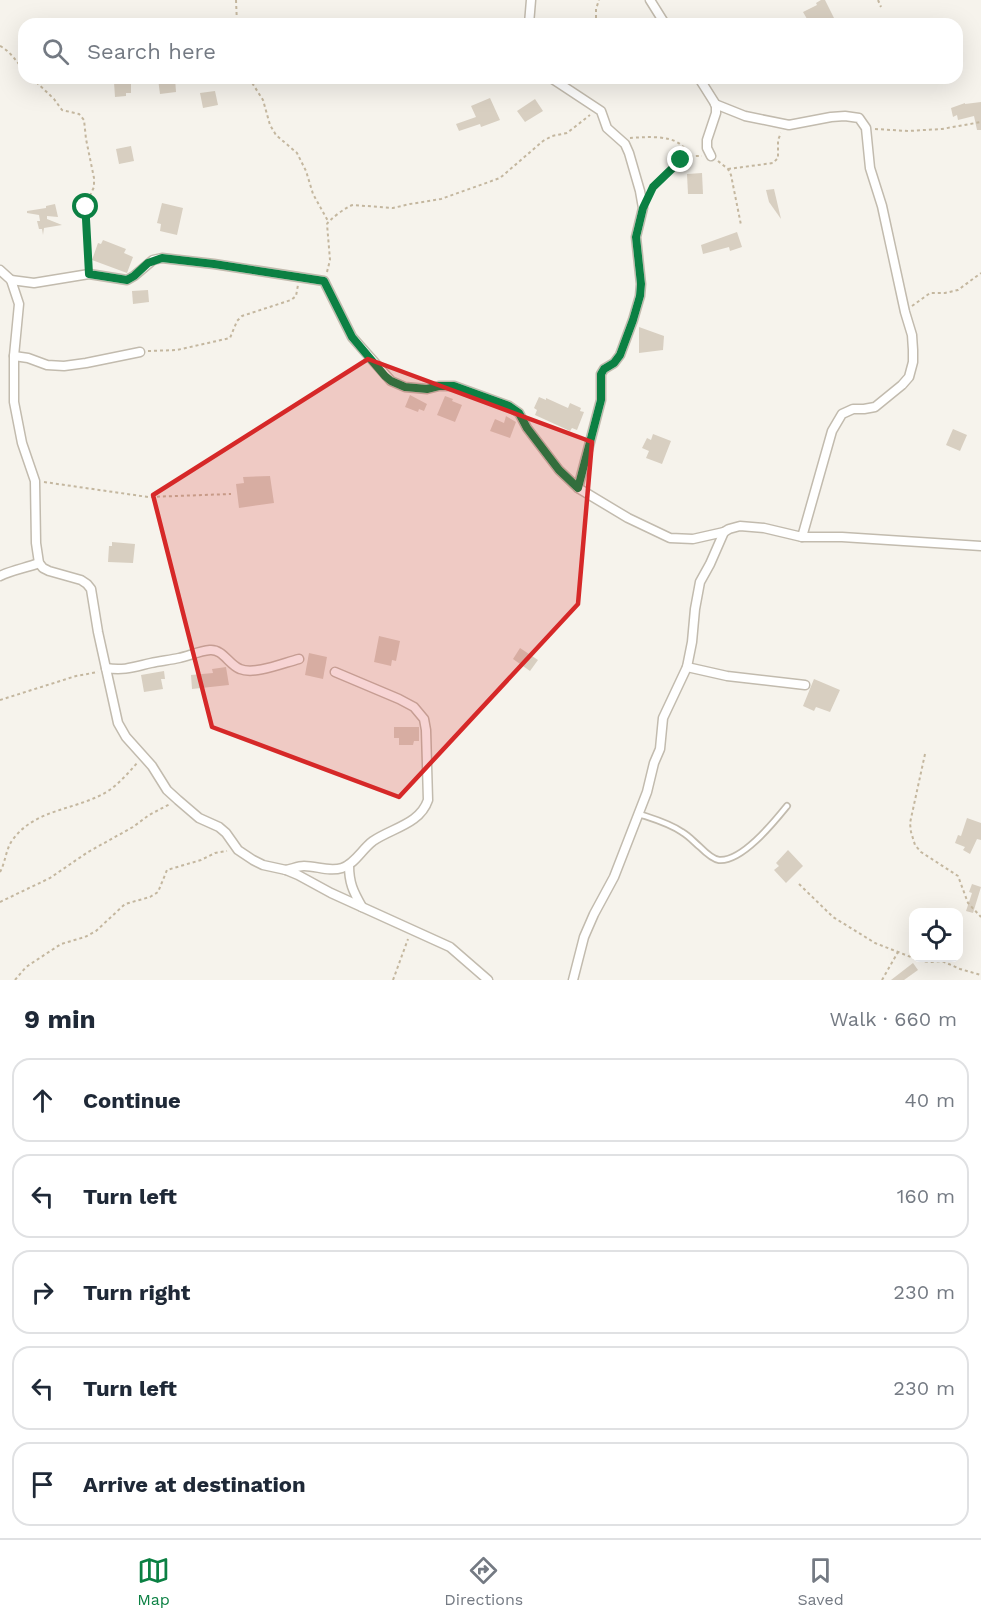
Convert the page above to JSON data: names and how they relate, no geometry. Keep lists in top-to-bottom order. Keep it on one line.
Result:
{"page":{"search":"Search here","heading":["9 min","Walk · 660 m"],"list":[["Continue","40 m"],["Turn left","160 m"],["Turn right","230 m"],["Turn left","230 m"],"Arrive at destination"],"nav":["Map","Directions","Saved"]}}
